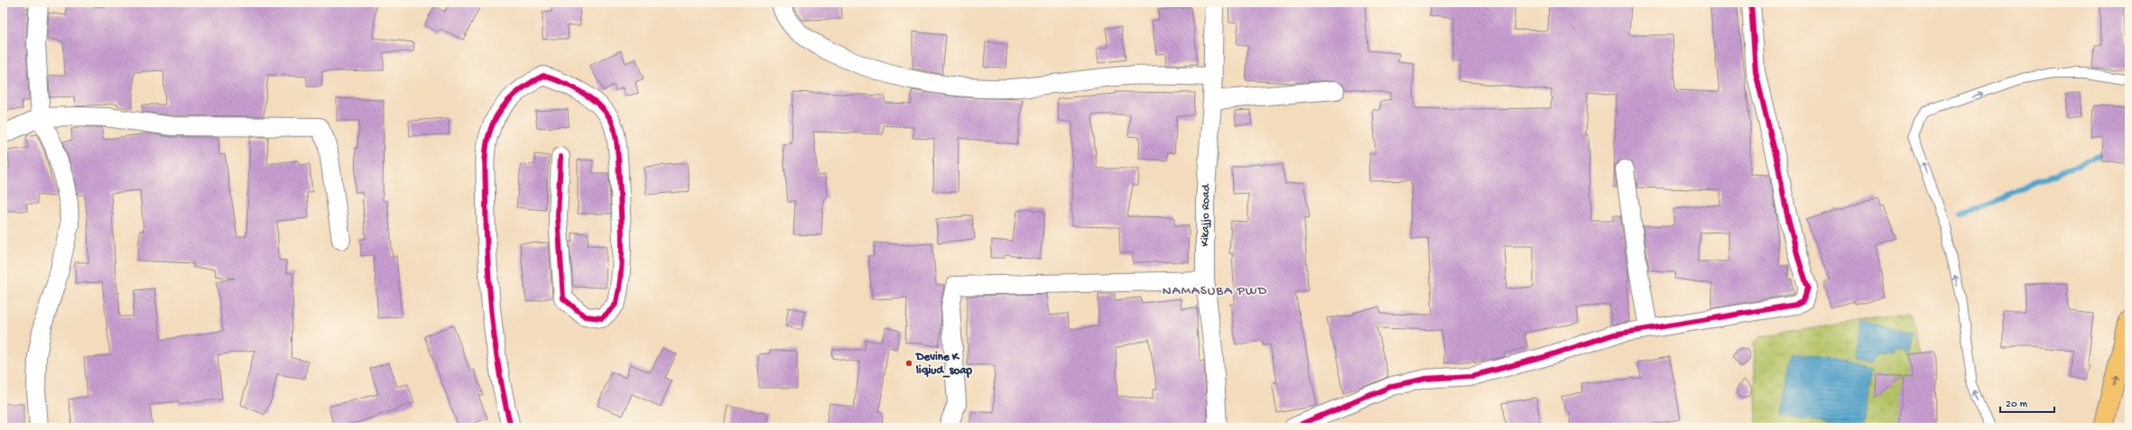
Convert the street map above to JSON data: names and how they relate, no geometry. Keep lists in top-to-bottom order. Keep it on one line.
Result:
{"streets":{"street":["Kikajjo Road"]},"districts":["NAMASUBA PWD"],"places":["Devine K liqiud_soap"],"scale_bar":"20 m"}
